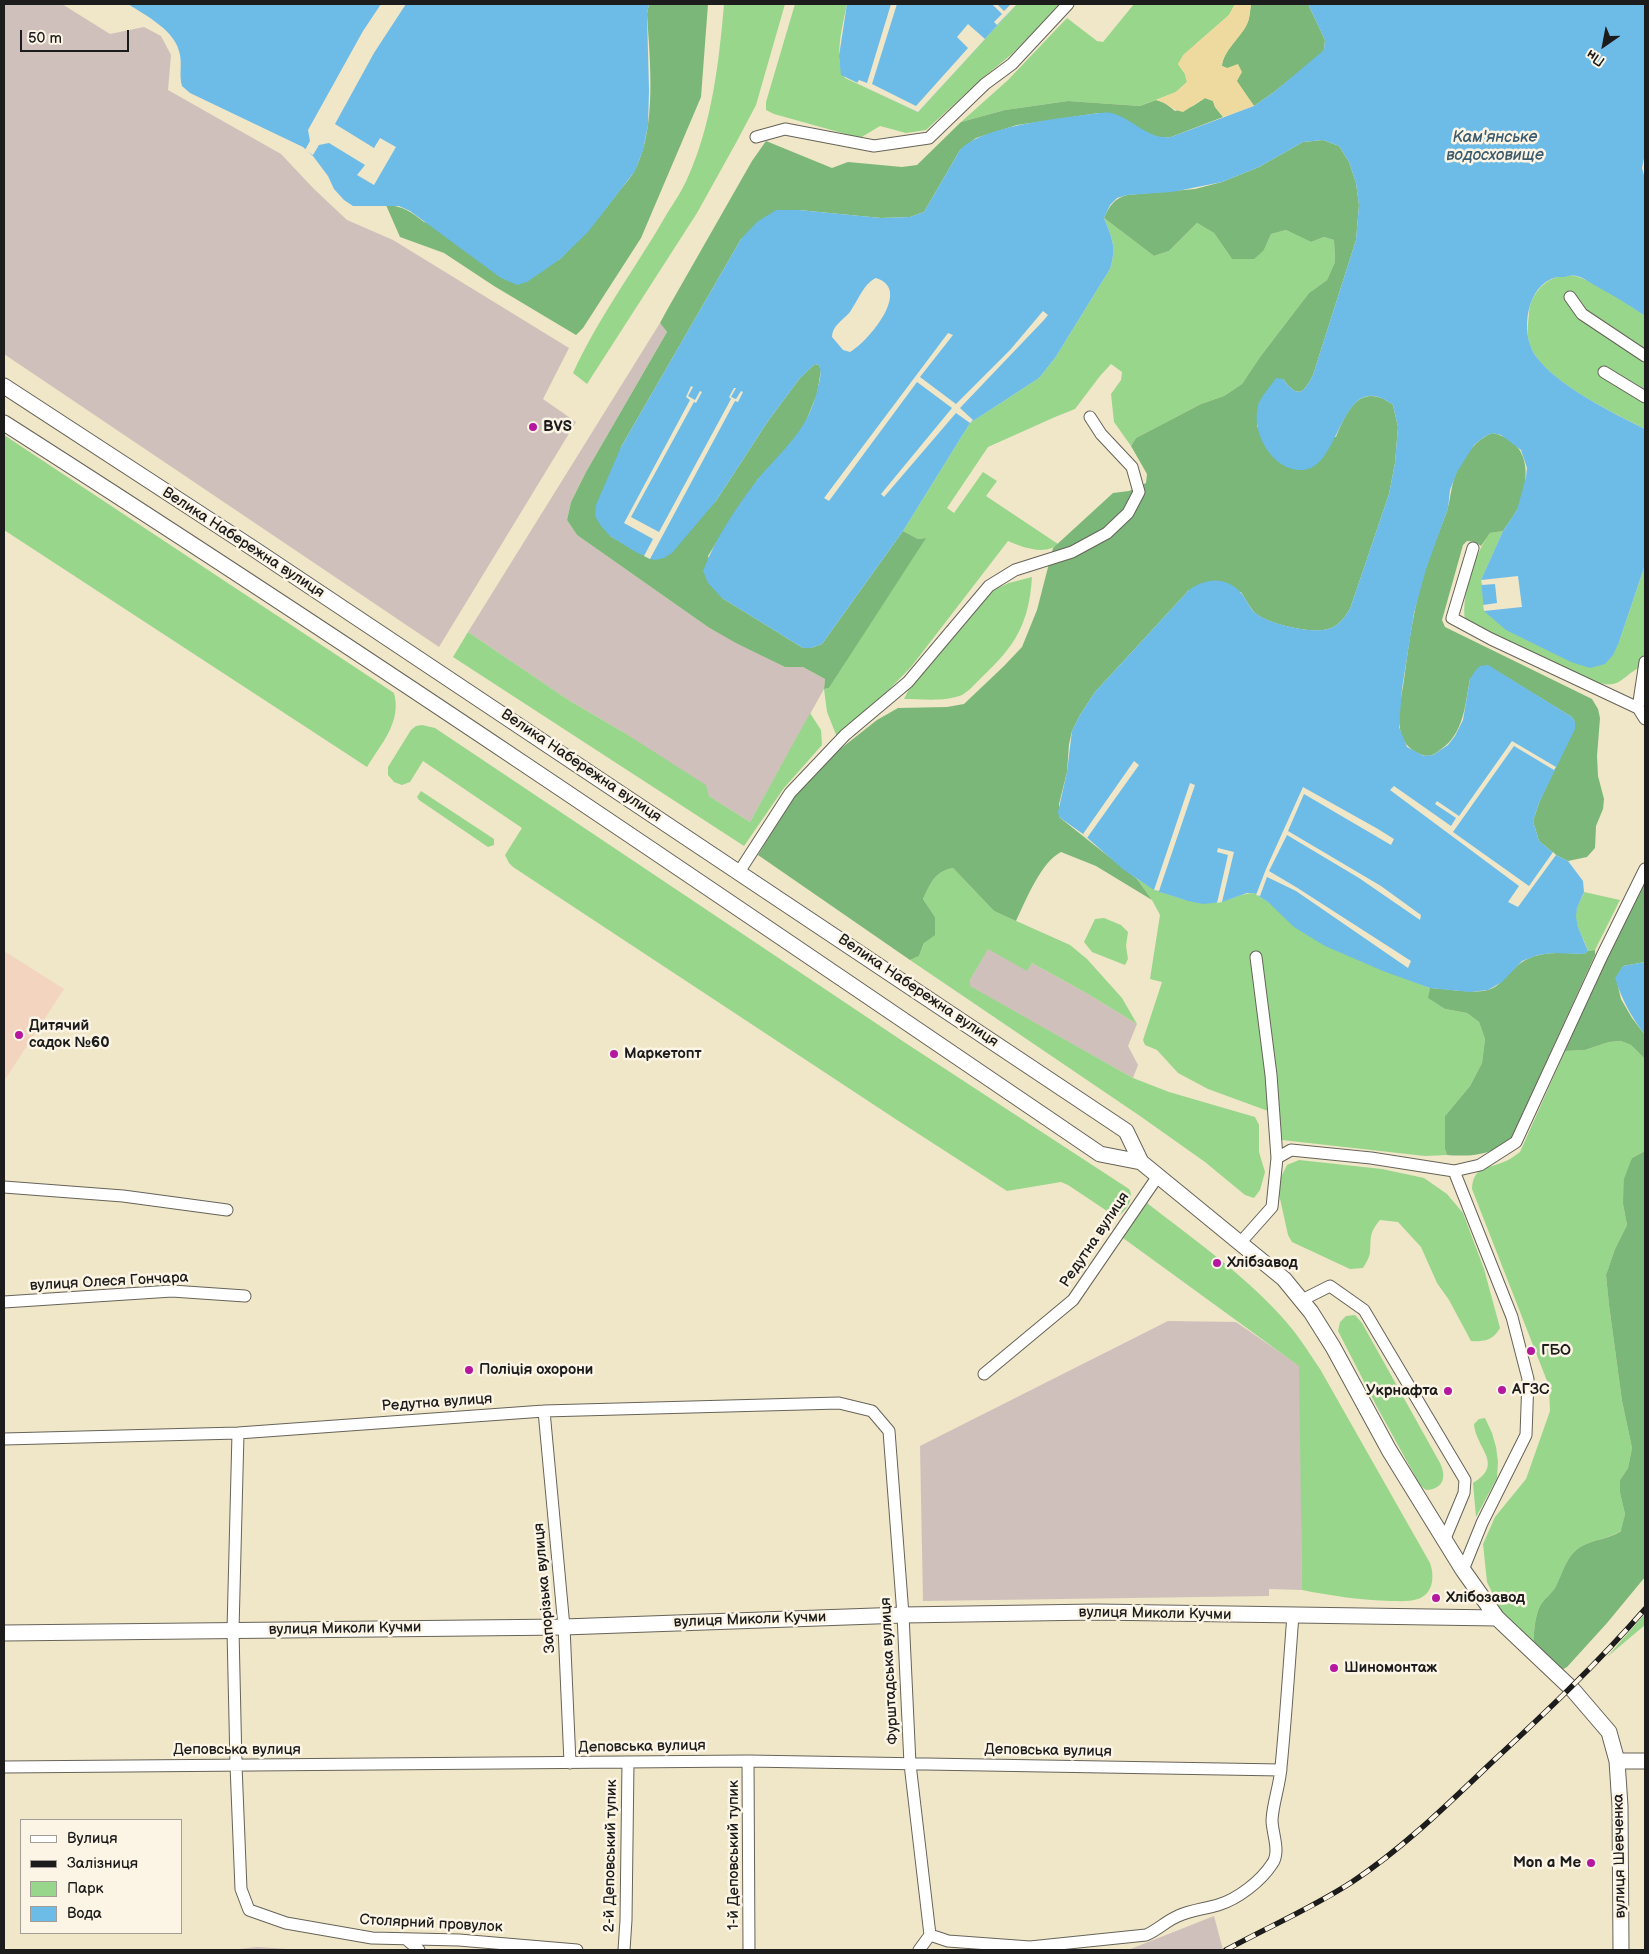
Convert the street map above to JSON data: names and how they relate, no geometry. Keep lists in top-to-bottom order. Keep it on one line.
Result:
{"streets":{"street":["Велика Набережна вулиця","Редутна вулиця","вулиця Олеся Гончара","Запорізька вулиця","вулиця Миколи Кучми","Фурштадська вулиця","Деповська вулиця","1-й Деповський тупик","2-й Деповський тупик","вулиця Шевченка","Столярний провулок"]},"crossings":[["Велика Набережна вулиця","Редутна вулиця"],["Велика Набережна вулиця","вулиця Миколи Кучми"],["Велика Набережна вулиця","вулиця Шевченка"],["Редутна вулиця","Запорізька вулиця"],["Редутна вулиця","Фурштадська вулиця"],["Запорізька вулиця","вулиця Миколи Кучми"],["Запорізька вулиця","Деповська вулиця"],["вулиця Миколи Кучми","Фурштадська вулиця"],["Фурштадська вулиця","Деповська вулиця"],["Деповська вулиця","1-й Деповський тупик"],["Деповська вулиця","2-й Деповський тупик"],["Деповська вулиця","Столярний провулок"]],"water":["Кам'янське водосховище"],"places":["BVS","Дитячий садок №60","Маркетопт","Хлібзавод","ГБО","Поліція охорони","АГЗС","Укрнафта","Хлібозавод","Шиномонтаж","Mon a Me"],"legend":["Вулиця","Залізниця","Парк","Вода"],"scale_bar":"50 m","north":"bottom left"}
